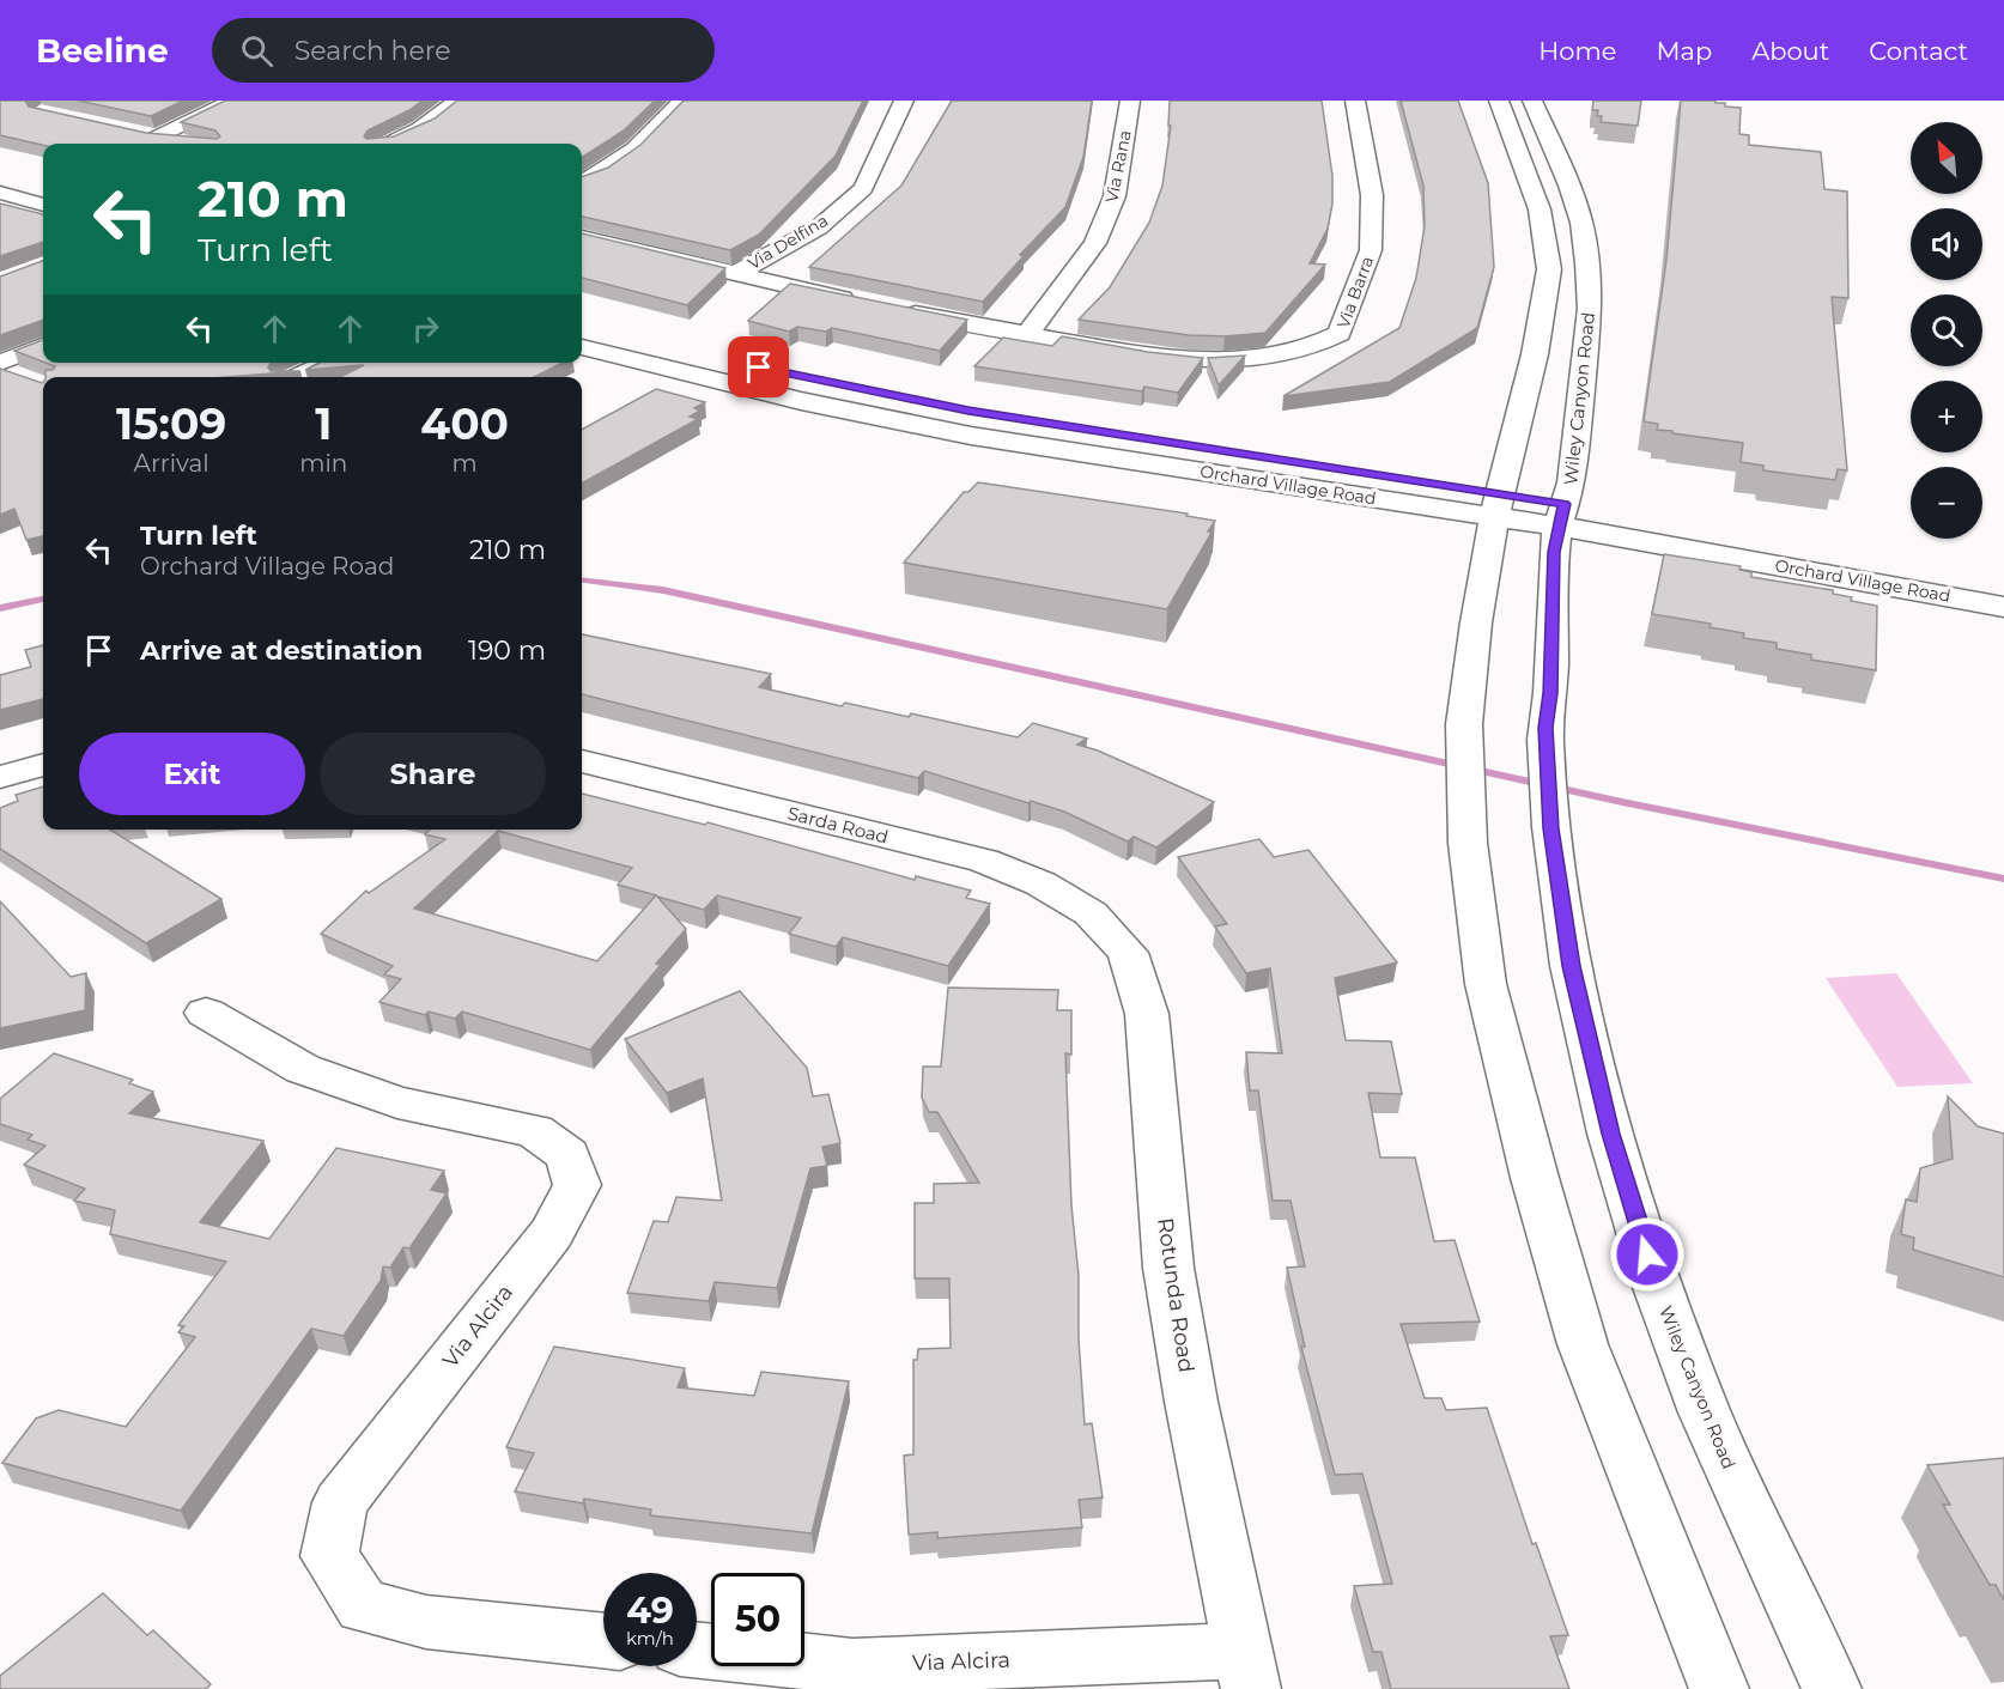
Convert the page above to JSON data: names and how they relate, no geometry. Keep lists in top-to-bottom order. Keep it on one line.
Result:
{"streets":{"main road":["Via Rana","Via Delfina","Via Barra","Wiley Canyon Road","Orchard Village Road","Sarda Road","Rotunda Road","Via Alcira"]},"crossings":[["Via Rana","Via Barra"],["Wiley Canyon Road","Orchard Village Road"],["Sarda Road","Rotunda Road"],["Rotunda Road","Via Alcira"]],"north":"top left","page":{"header":"Beeline","search":"Search here","nav":["Home","Map","About","Contact"],"map_buttons":["+","−"],"turn":["210 m","Turn left"],"eta":["15:09","Arrival","1","min","400","m"],"list":[{"name":"Turn left","note":"Orchard Village Road","value":"210 m"},{"name":"Arrive at destination","value":"190 m"}],"buttons":["Exit","Share"],"speed":"49 km/h","limit":"50"}}
